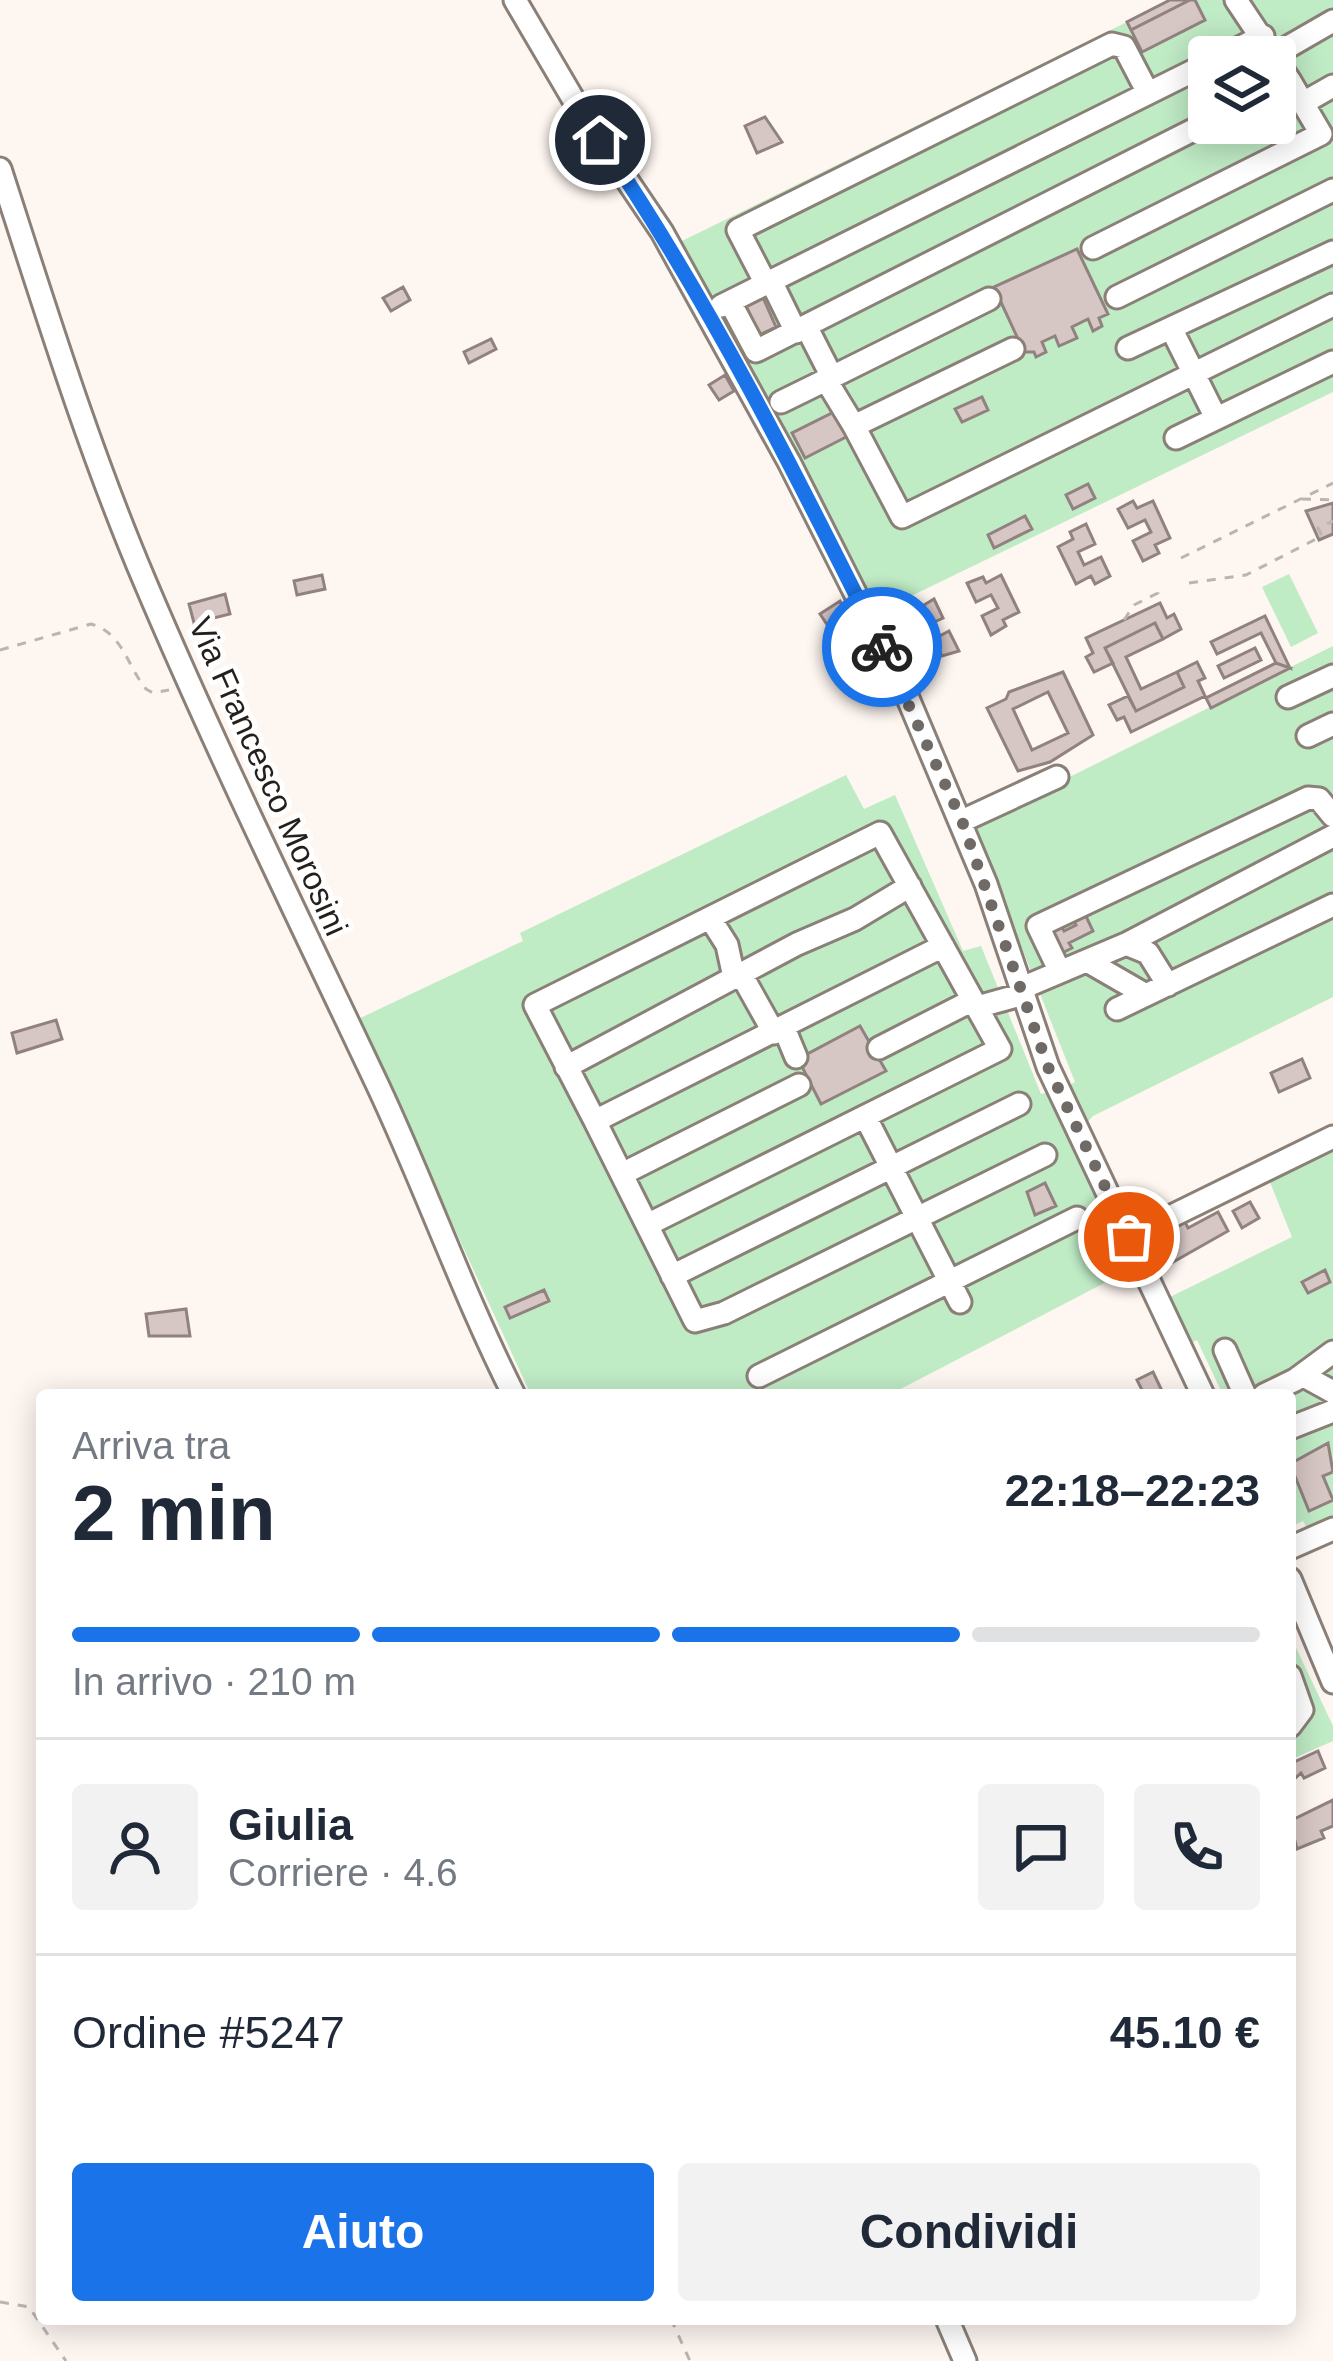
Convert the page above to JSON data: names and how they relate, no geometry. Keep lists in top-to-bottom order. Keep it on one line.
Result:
{"streets":{"street":["Via Francesco Morosini"]},"page":{"heading":["2 min","Arriva tra","22:18–22:23"],"panel":["Giulia","Corriere · 4.6","Ordine #5247","45.10 €"],"bar":"In arrivo · 210 m","buttons":["Aiuto","Condividi"]}}
